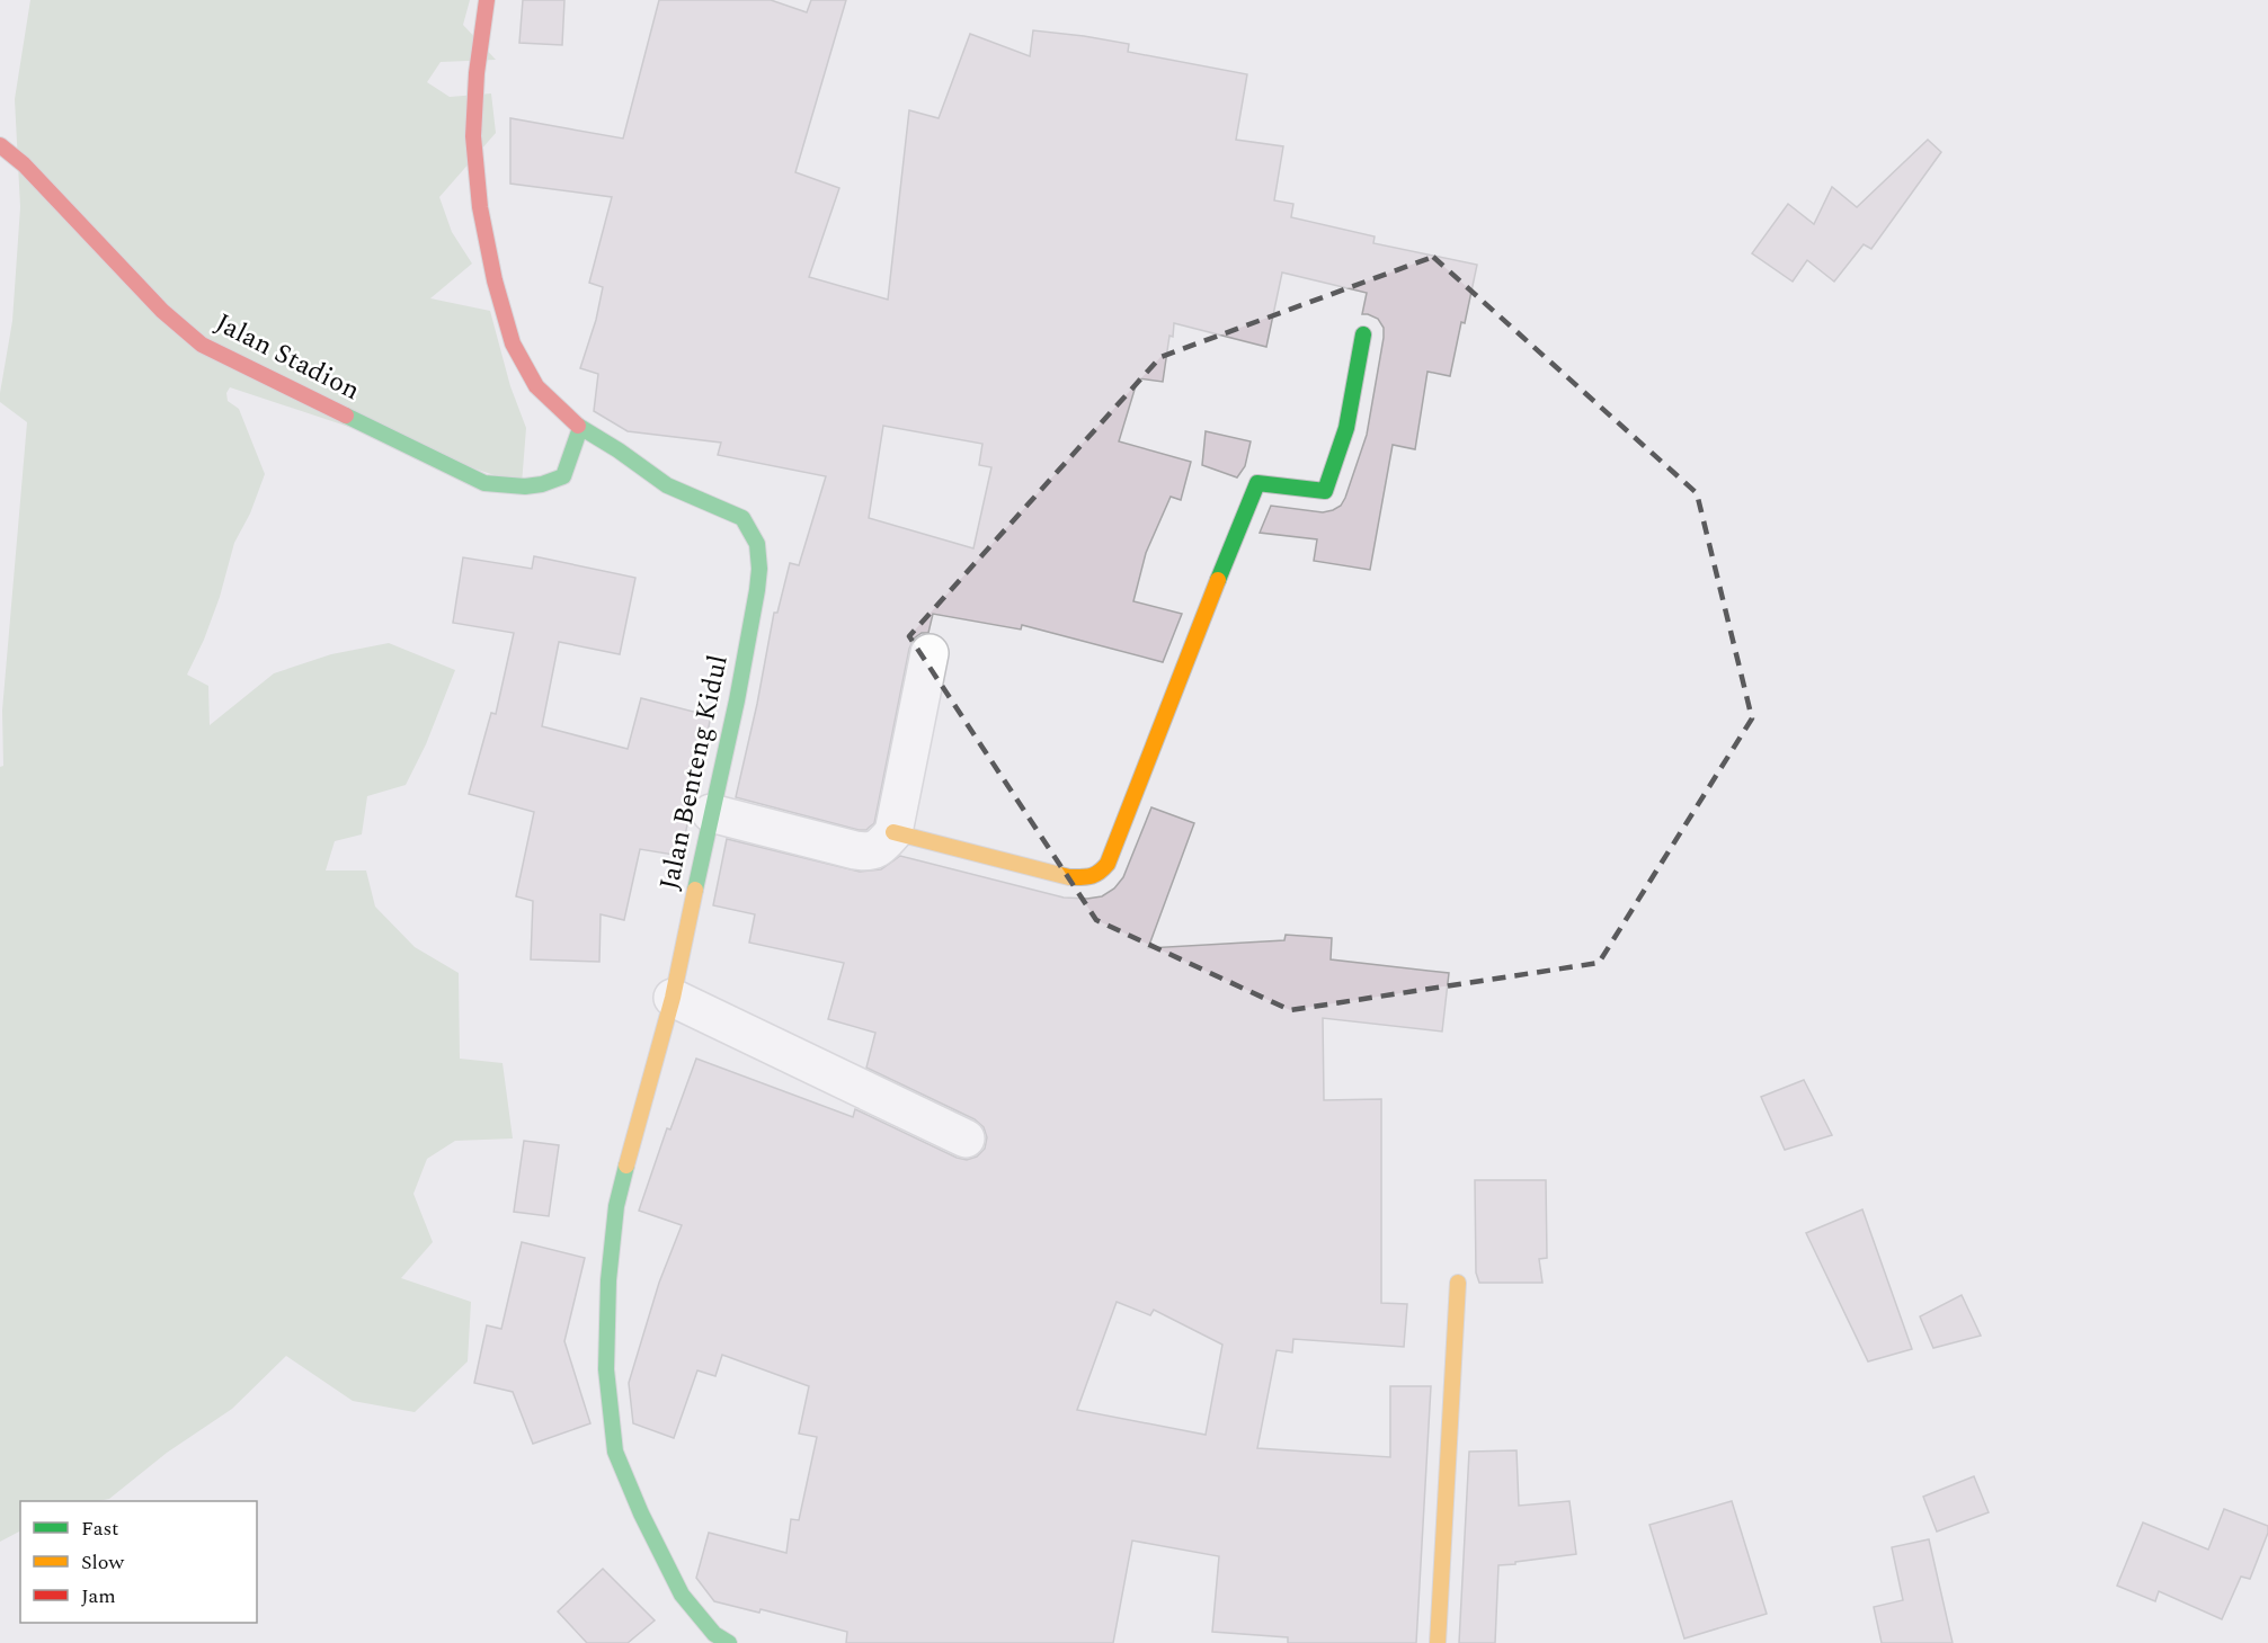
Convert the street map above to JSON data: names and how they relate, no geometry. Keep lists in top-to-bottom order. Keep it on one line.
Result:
{"streets":{"street":["Jalan Stadion","Jalan Benteng Kidul"]},"crossings":[["Jalan Stadion","Jalan Benteng Kidul"]],"legend":["Fast","Slow","Jam"]}
